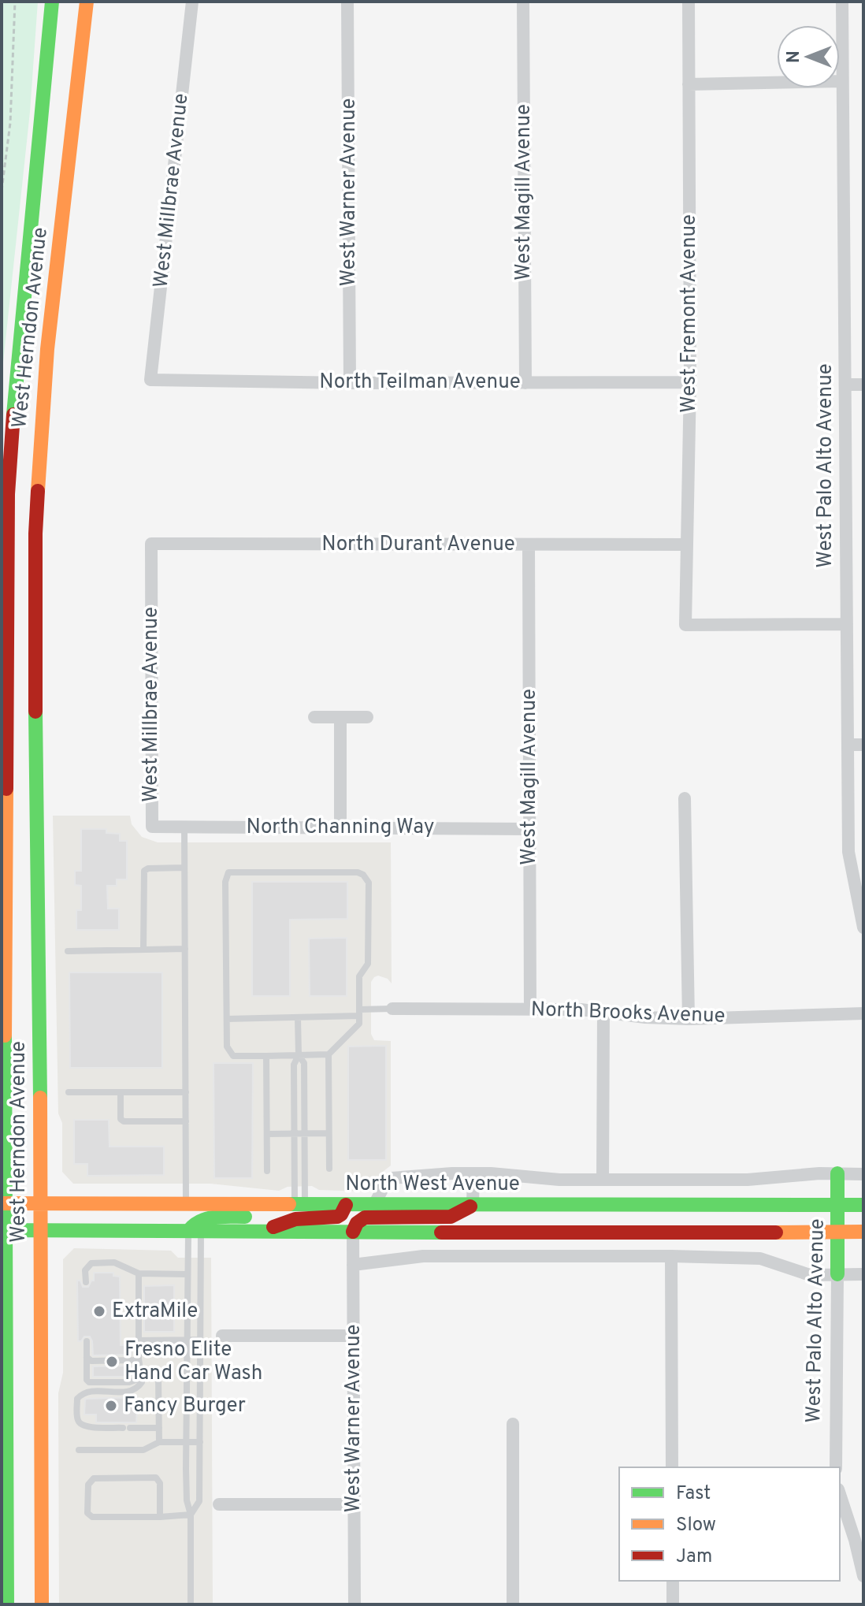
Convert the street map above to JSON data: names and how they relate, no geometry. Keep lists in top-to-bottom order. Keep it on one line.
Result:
{"streets":{"main road":["West Herndon Avenue","West Palo Alto Avenue","North West Avenue"],"street":["West Millbrae Avenue","West Warner Avenue","West Magill Avenue","West Fremont Avenue","North Teilman Avenue","North Durant Avenue","North Channing Way","North Brooks Avenue"]},"crossings":[["West Millbrae Avenue","North Teilman Avenue"],["West Millbrae Avenue","North Durant Avenue"],["West Millbrae Avenue","North Channing Way"],["West Warner Avenue","North Teilman Avenue"],["West Magill Avenue","North Teilman Avenue"],["West Magill Avenue","North Durant Avenue"],["West Magill Avenue","North Channing Way"],["West Magill Avenue","North Brooks Avenue"],["West Fremont Avenue","North Teilman Avenue"],["West Fremont Avenue","West Palo Alto Avenue"],["West Fremont Avenue","North Durant Avenue"],["West Herndon Avenue","North West Avenue"],["West Palo Alto Avenue","North West Avenue"]],"places":["ExtraMile","Fresno Elite Hand Car Wash","Fancy Burger"],"legend":["Fast","Slow","Jam"],"north":"left"}
